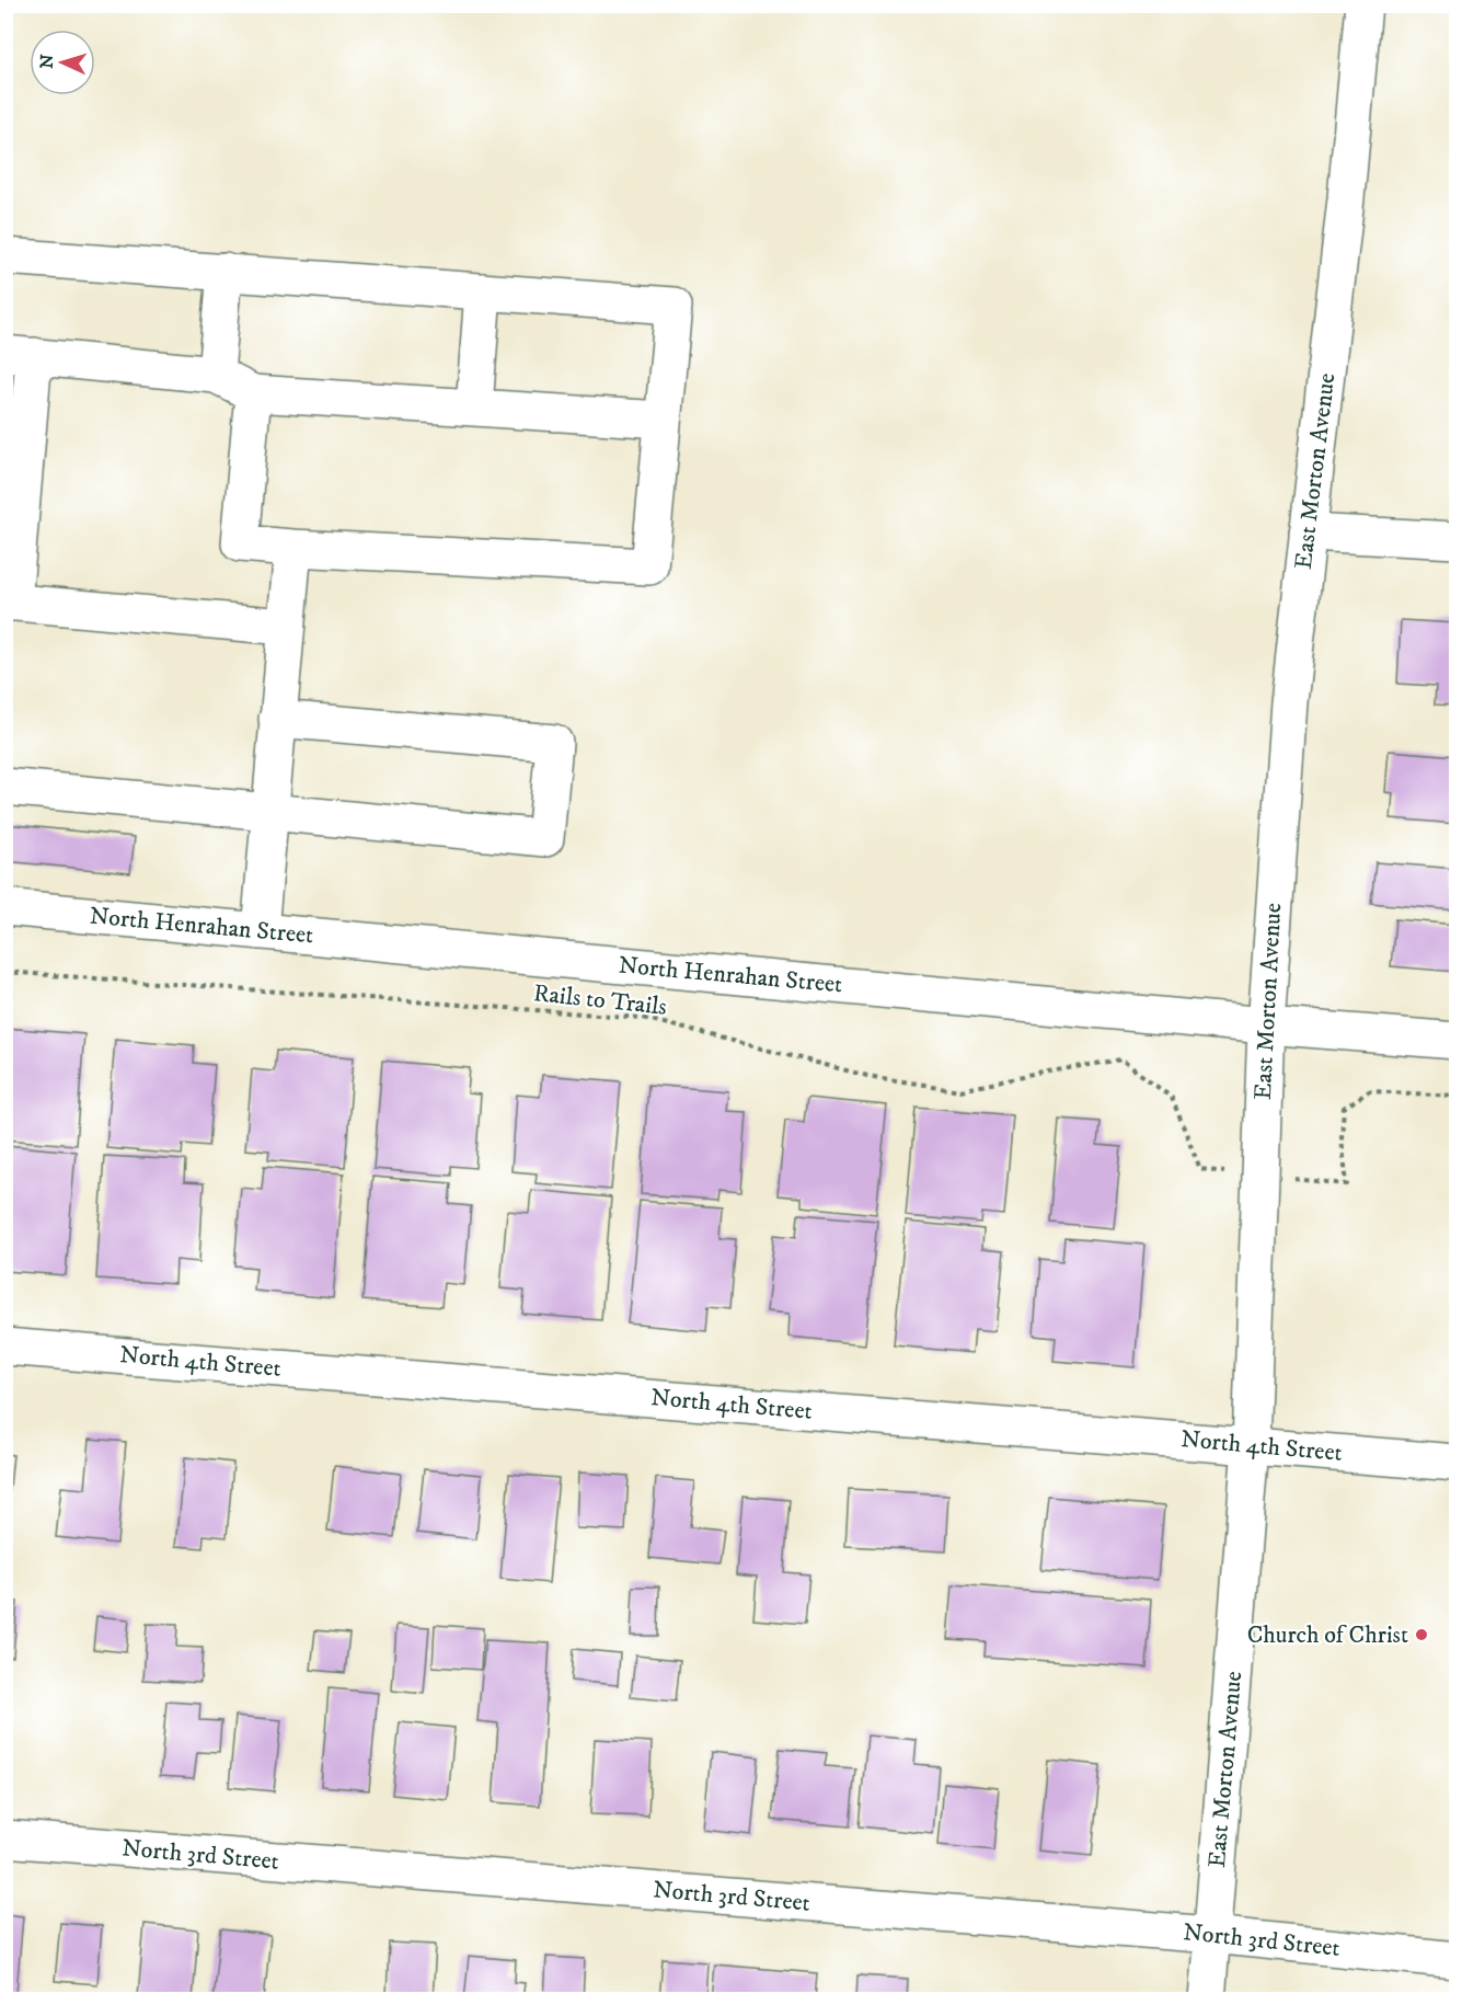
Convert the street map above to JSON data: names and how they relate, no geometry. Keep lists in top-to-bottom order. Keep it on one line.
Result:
{"streets":{"street":["East Morton Avenue","North Henrahan Street","North 4th Street","North 3rd Street"],"path":["Rails to Trails"]},"crossings":[["East Morton Avenue","North Henrahan Street"],["East Morton Avenue","North 4th Street"],["East Morton Avenue","North 3rd Street"]],"places":["Church of Christ"],"north":"left"}
